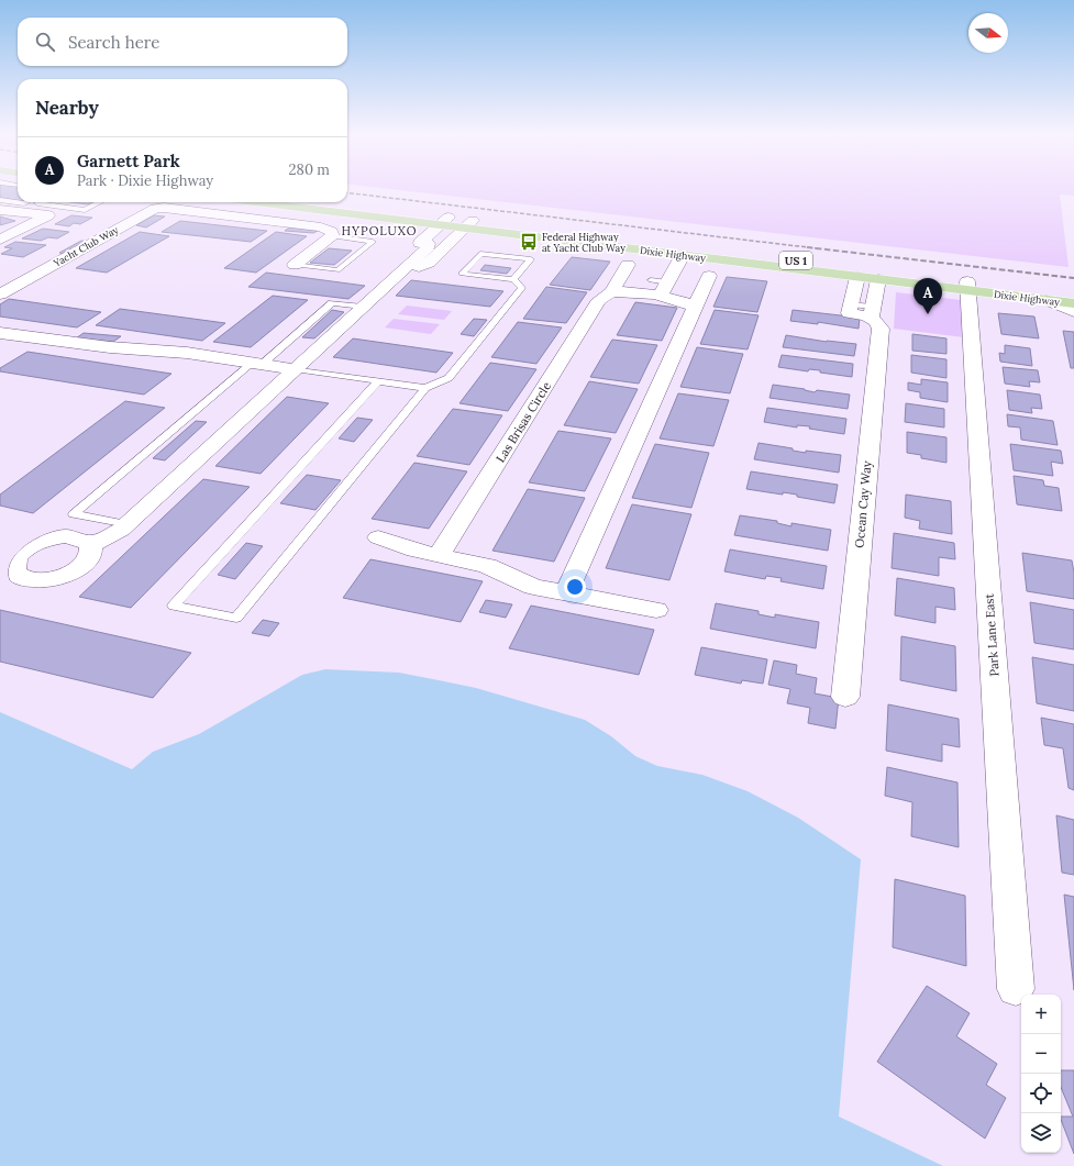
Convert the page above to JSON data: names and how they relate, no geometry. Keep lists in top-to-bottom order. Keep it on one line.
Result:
{"streets":{"main road":["Dixie Highway","US 1"],"street":["Yacht Club Way","Las Brisas Circle","Ocean Cay Way","Park Lane East"]},"crossings":[["Dixie Highway","Park Lane East"]],"districts":["HYPOLUXO"],"places":{"bus stop":["Federal Highway at Yacht Club Way"]},"north":"right","page":{"search":"Search here","heading":"Nearby","list":[{"mark":"A","name":"Garnett Park","note":"Park · Dixie Highway","value":"280 m"}],"pins":"A","map_buttons":["+","−"]}}
